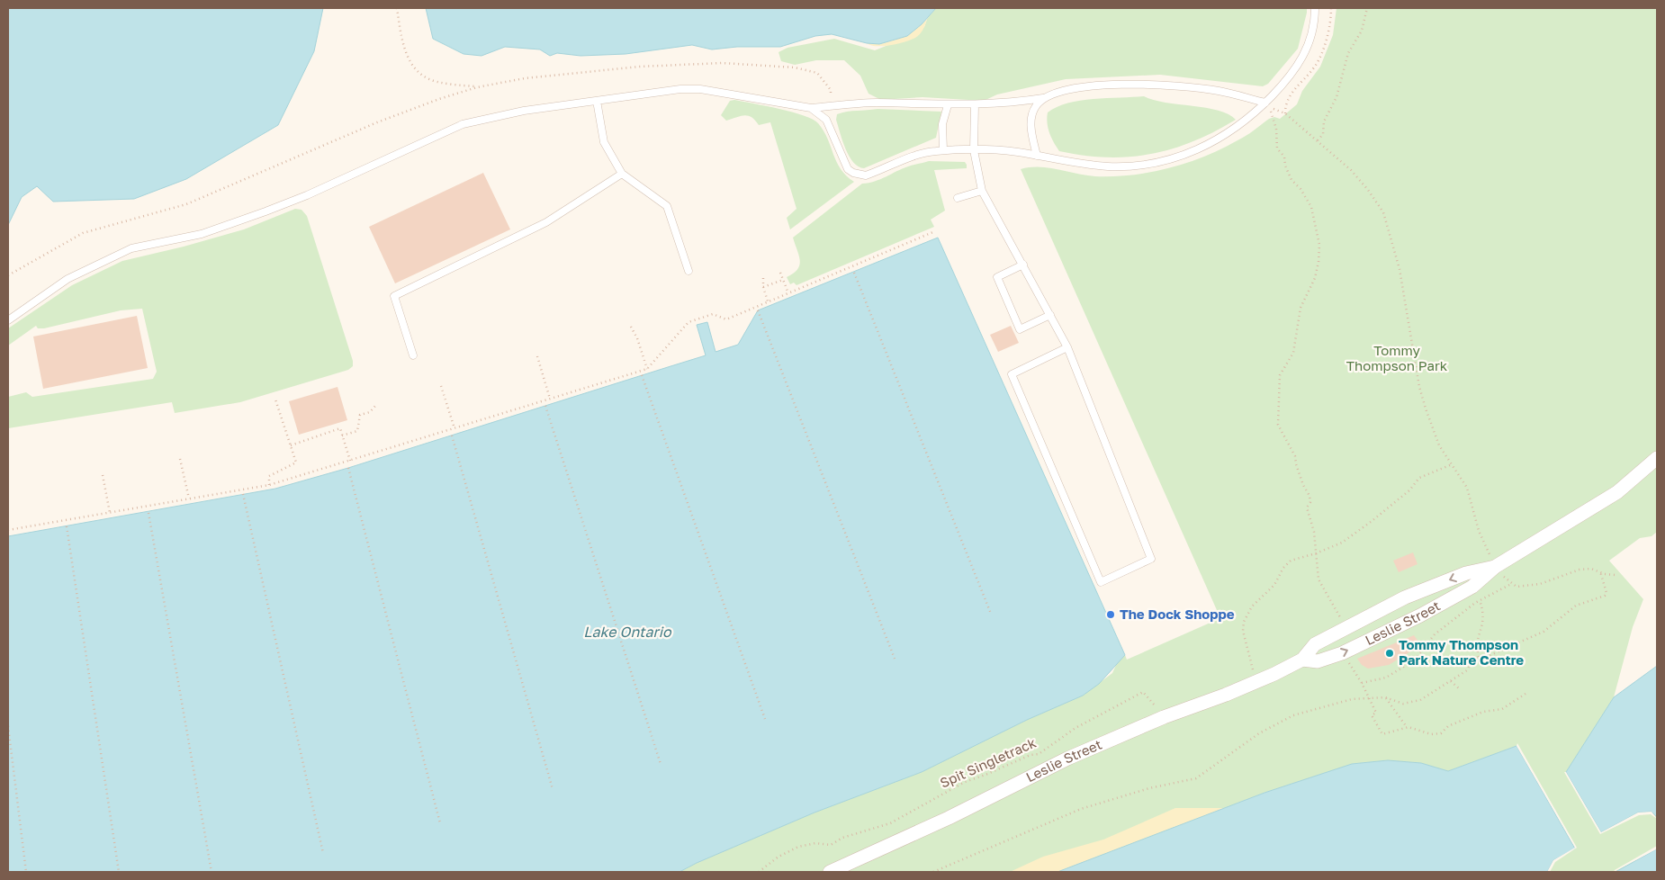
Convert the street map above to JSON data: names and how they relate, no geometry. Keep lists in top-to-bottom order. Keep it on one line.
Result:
{"streets":{"street":["Leslie Street"],"path":["Spit Singletrack"]},"crossings":[["Leslie Street","Spit Singletrack"]],"water":["Lake Ontario"],"parks":["Tommy Thompson Park"],"places":["The Dock Shoppe","Tommy Thompson Park Nature Centre"]}
